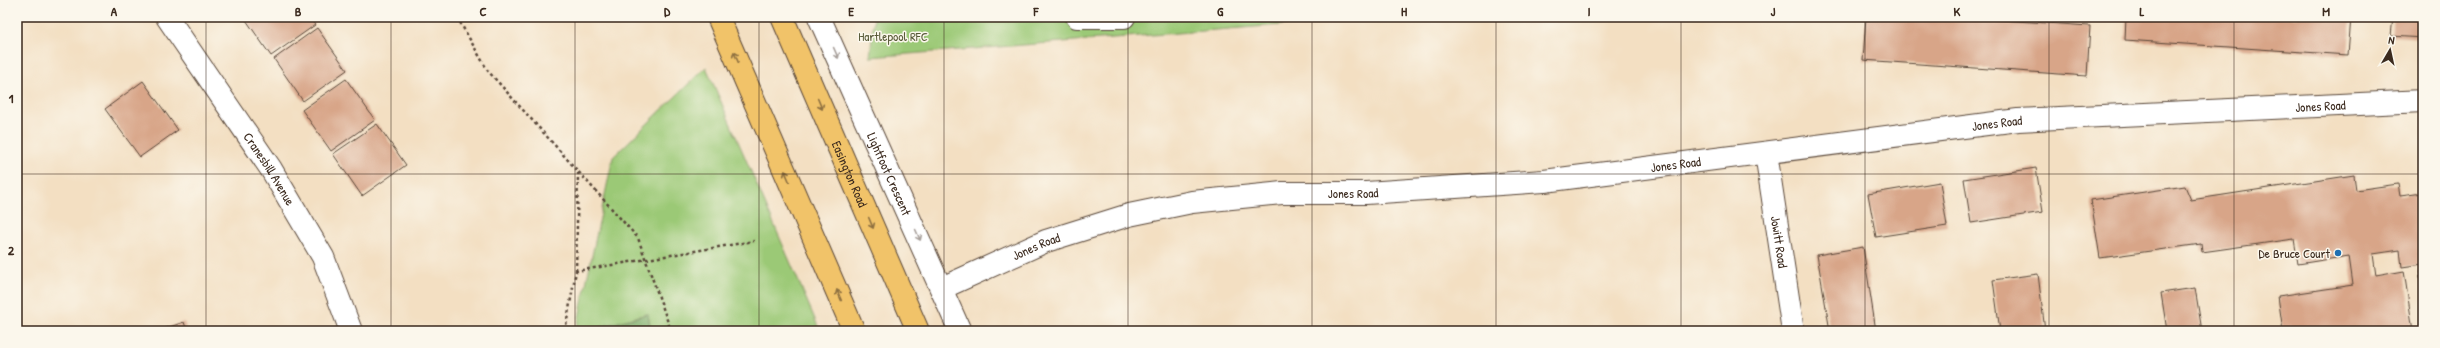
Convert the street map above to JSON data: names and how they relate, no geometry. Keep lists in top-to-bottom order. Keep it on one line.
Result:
{"streets":{"highway":["Easington Road"],"street":["Jones Road","Cranesbill Avenue","Lightfoot Crescent","Jowitt Road"]},"crossings":[["Jones Road","Lightfoot Crescent"],["Jones Road","Jowitt Road"]],"one_way":["Lightfoot Crescent"],"parks":["Hartlepool RFC"],"places":["De Bruce Court"],"north":"top","grid":{"columns":["A","B","C","D","E","F","G","H","I","J","K","L","M"],"rows":["1","2"]}}
